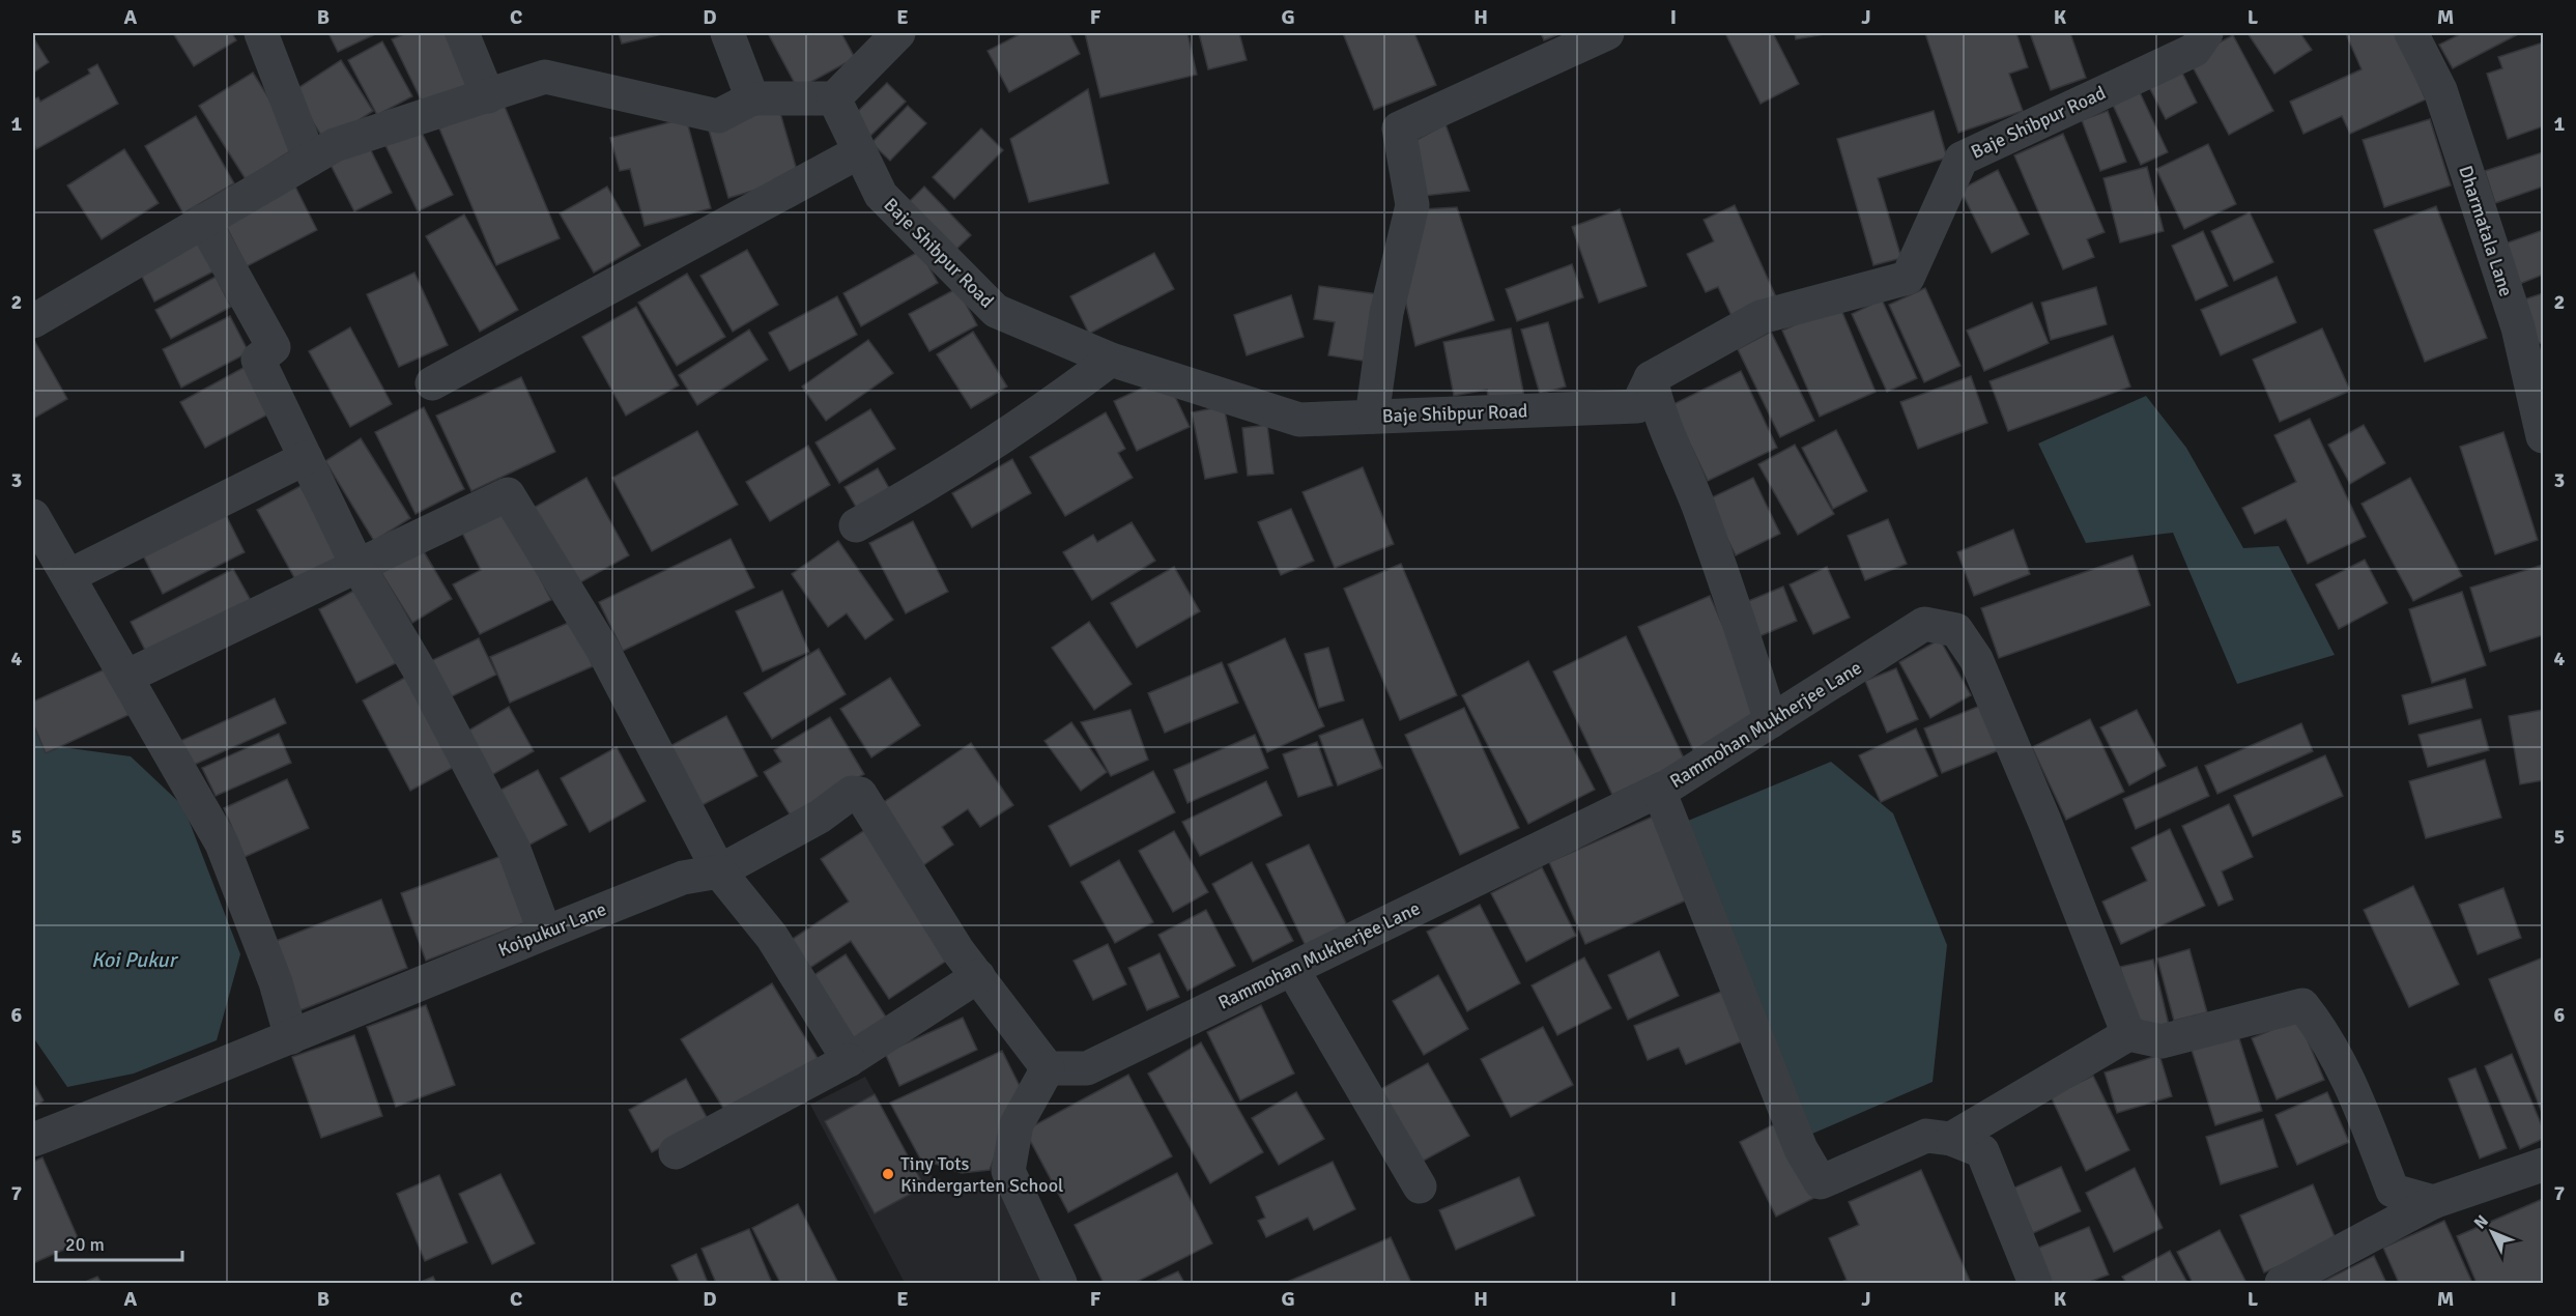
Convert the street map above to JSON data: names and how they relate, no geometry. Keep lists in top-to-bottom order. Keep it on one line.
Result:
{"streets":{"street":["Baje Shibpur Road","Dharmatala Lane","Rammohan Mukherjee Lane","Koipukur Lane"]},"water":["Koi Pukur"],"places":["Tiny Tots Kindergarten School"],"scale_bar":"20 m","north":"top left","grid":{"columns":["A","B","C","D","E","F","G","H","I","J","K","L","M"],"rows":["1","2","3","4","5","6","7"]}}
